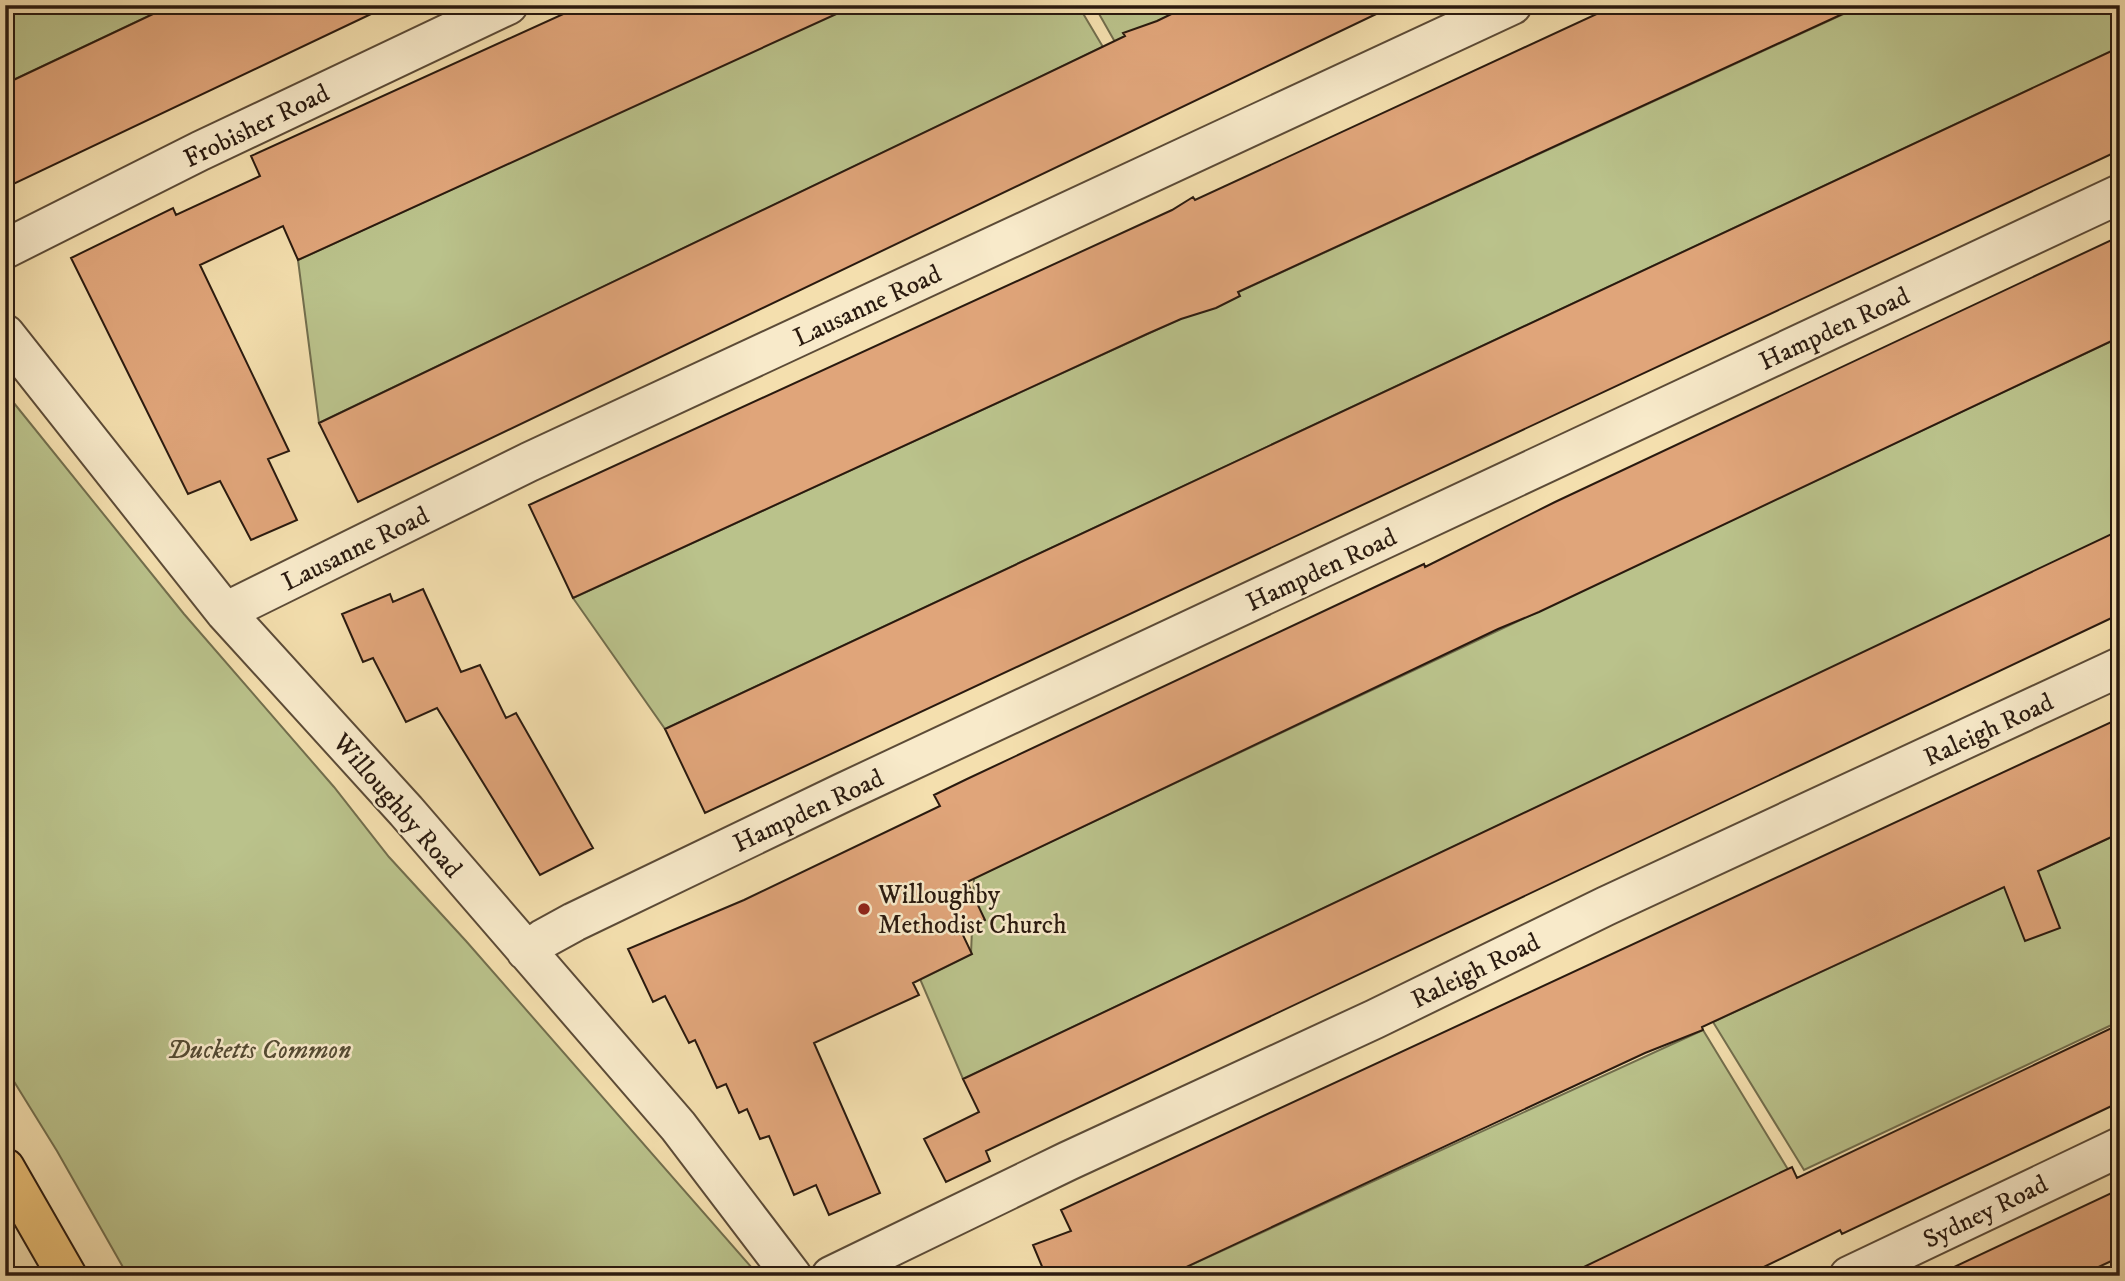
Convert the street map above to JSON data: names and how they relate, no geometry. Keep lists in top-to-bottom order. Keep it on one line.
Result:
{"streets":{"street":["Frobisher Road","Lausanne Road","Hampden Road","Raleigh Road","Willoughby Road","Sydney Road"]},"crossings":[["Lausanne Road","Willoughby Road"],["Hampden Road","Willoughby Road"]],"parks":["Ducketts Common"],"places":["Willoughby Methodist Church"]}
